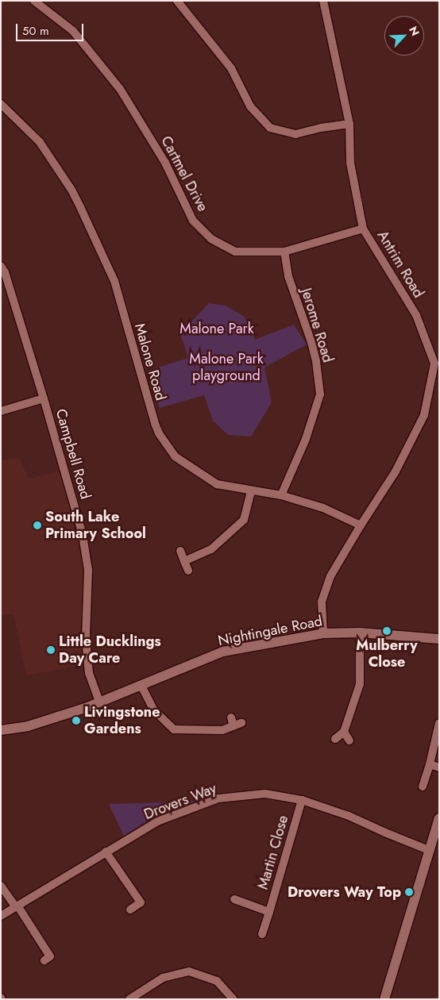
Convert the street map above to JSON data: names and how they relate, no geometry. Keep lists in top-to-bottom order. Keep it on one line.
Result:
{"streets":{"street":["Cartmel Drive","Antrim Road","Jerome Road","Malone Road","Campbell Road","Nightingale Road","Drovers Way","Martin Close"]},"crossings":[["Cartmel Drive","Antrim Road"],["Cartmel Drive","Jerome Road"],["Antrim Road","Malone Road"],["Antrim Road","Nightingale Road"],["Jerome Road","Malone Road"],["Campbell Road","Nightingale Road"],["Drovers Way","Martin Close"]],"parks":["Malone Park","Malone Park playground"],"places":["South Lake Primary School","Mulberry Close","Little Ducklings Day Care","Livingstone Gardens","Drovers Way Top"],"scale_bar":"50 m","north":"top right"}
